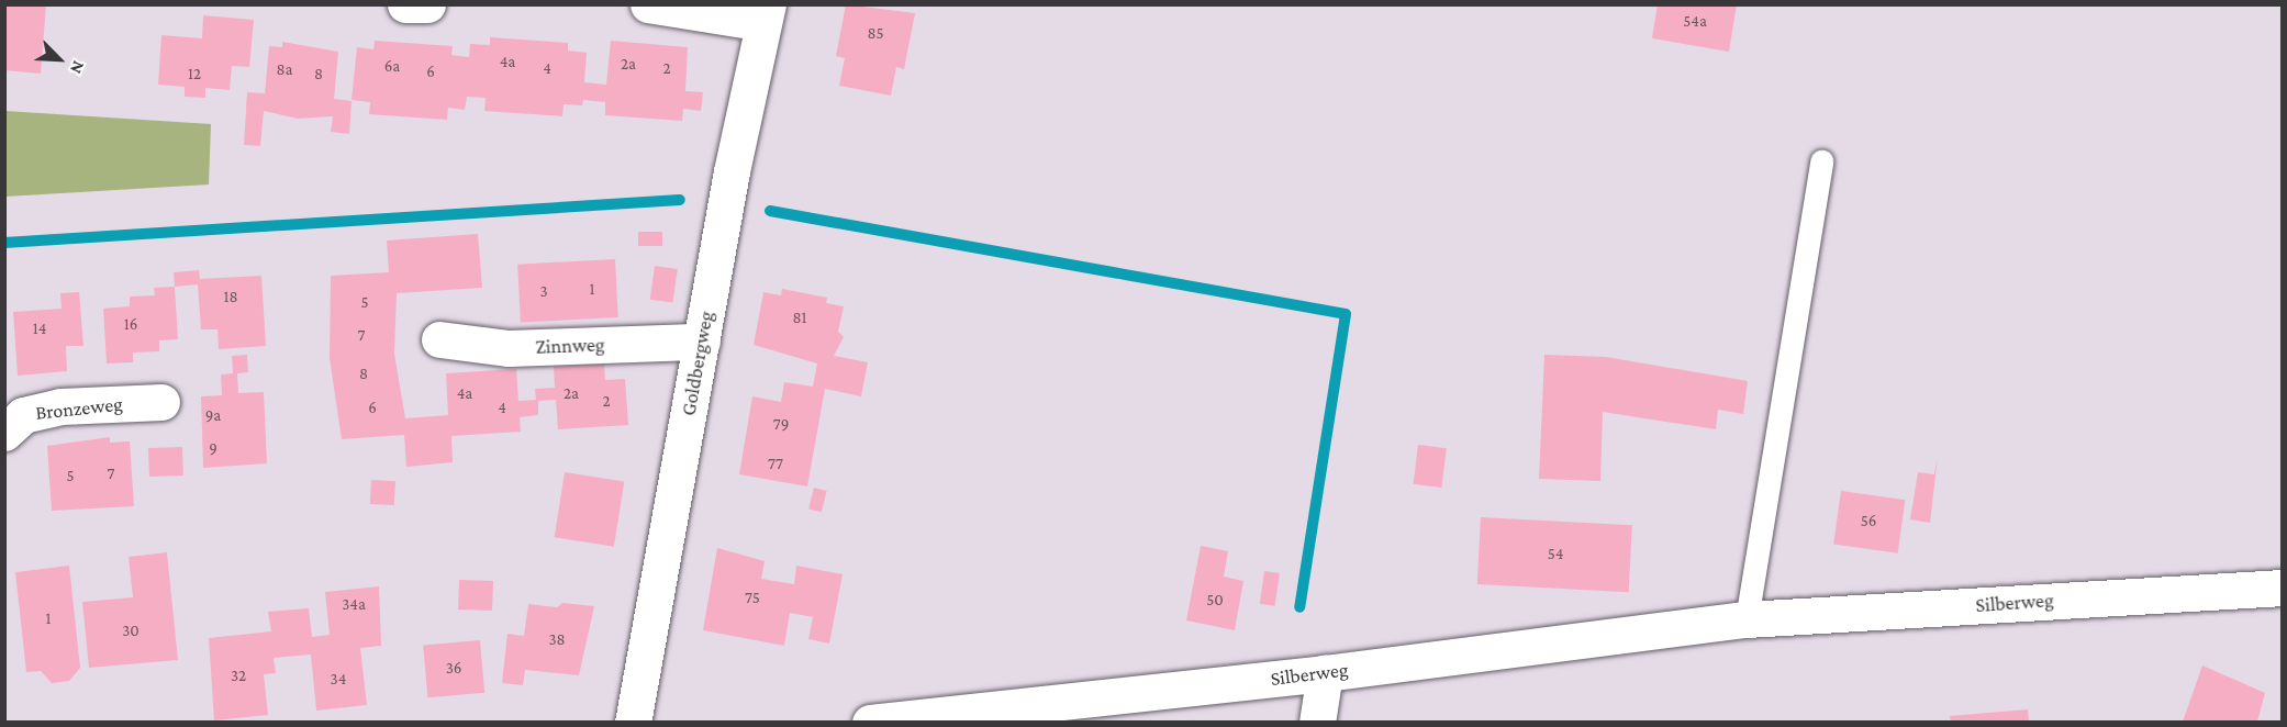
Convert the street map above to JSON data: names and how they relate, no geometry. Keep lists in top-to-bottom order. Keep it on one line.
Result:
{"streets":{"street":["Zinnweg","Goldbergweg","Bronzeweg","Silberweg"]},"crossings":[["Zinnweg","Goldbergweg"]],"house_numbers":["54a","85","4a","2a","6a","4","2","8a","6","12","8","1","3","18","5","81","16","14","7","8","4a","2a","2","6","4","9a","79","9","77","7","5","56","54","75","50","34a","1","30","38","36","32","34"],"north":"bottom right"}
